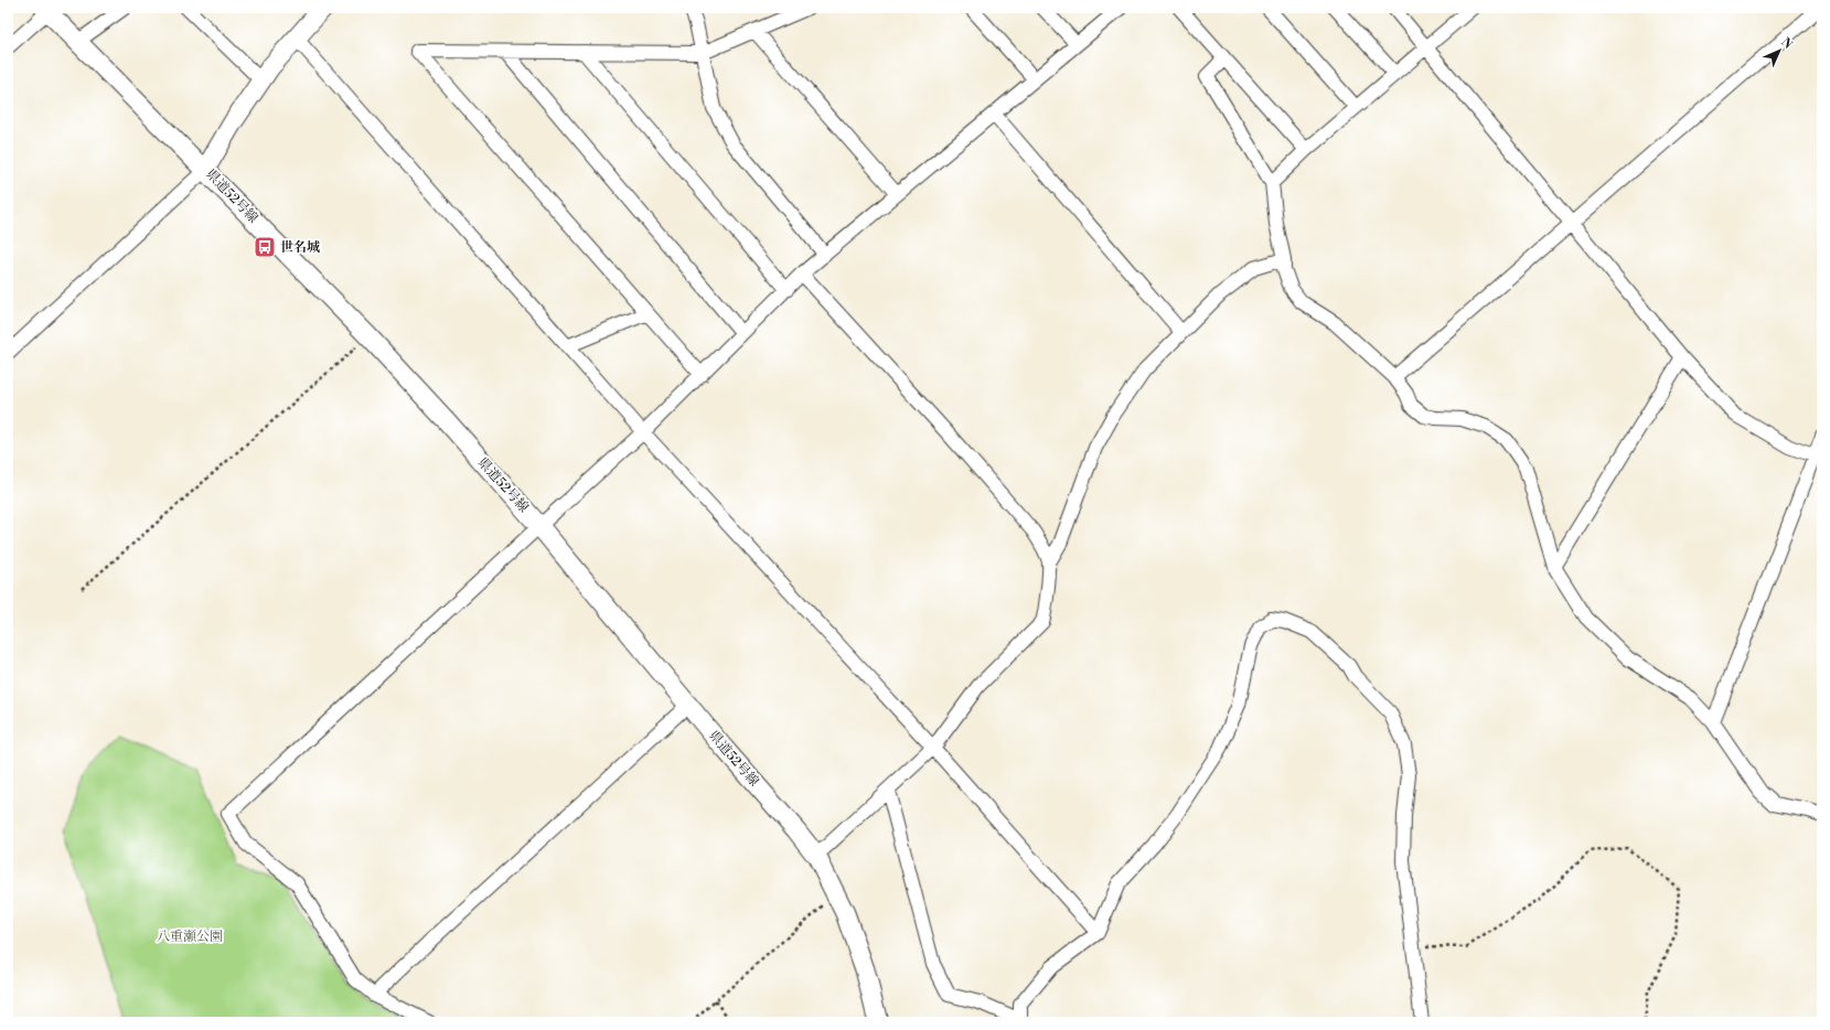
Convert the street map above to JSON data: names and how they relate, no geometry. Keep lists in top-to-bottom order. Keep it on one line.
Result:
{"streets":{"main road":["県道52号線"]},"parks":["八重瀬公園"],"places":{"bus stop":["世名城"]},"north":"top right"}
